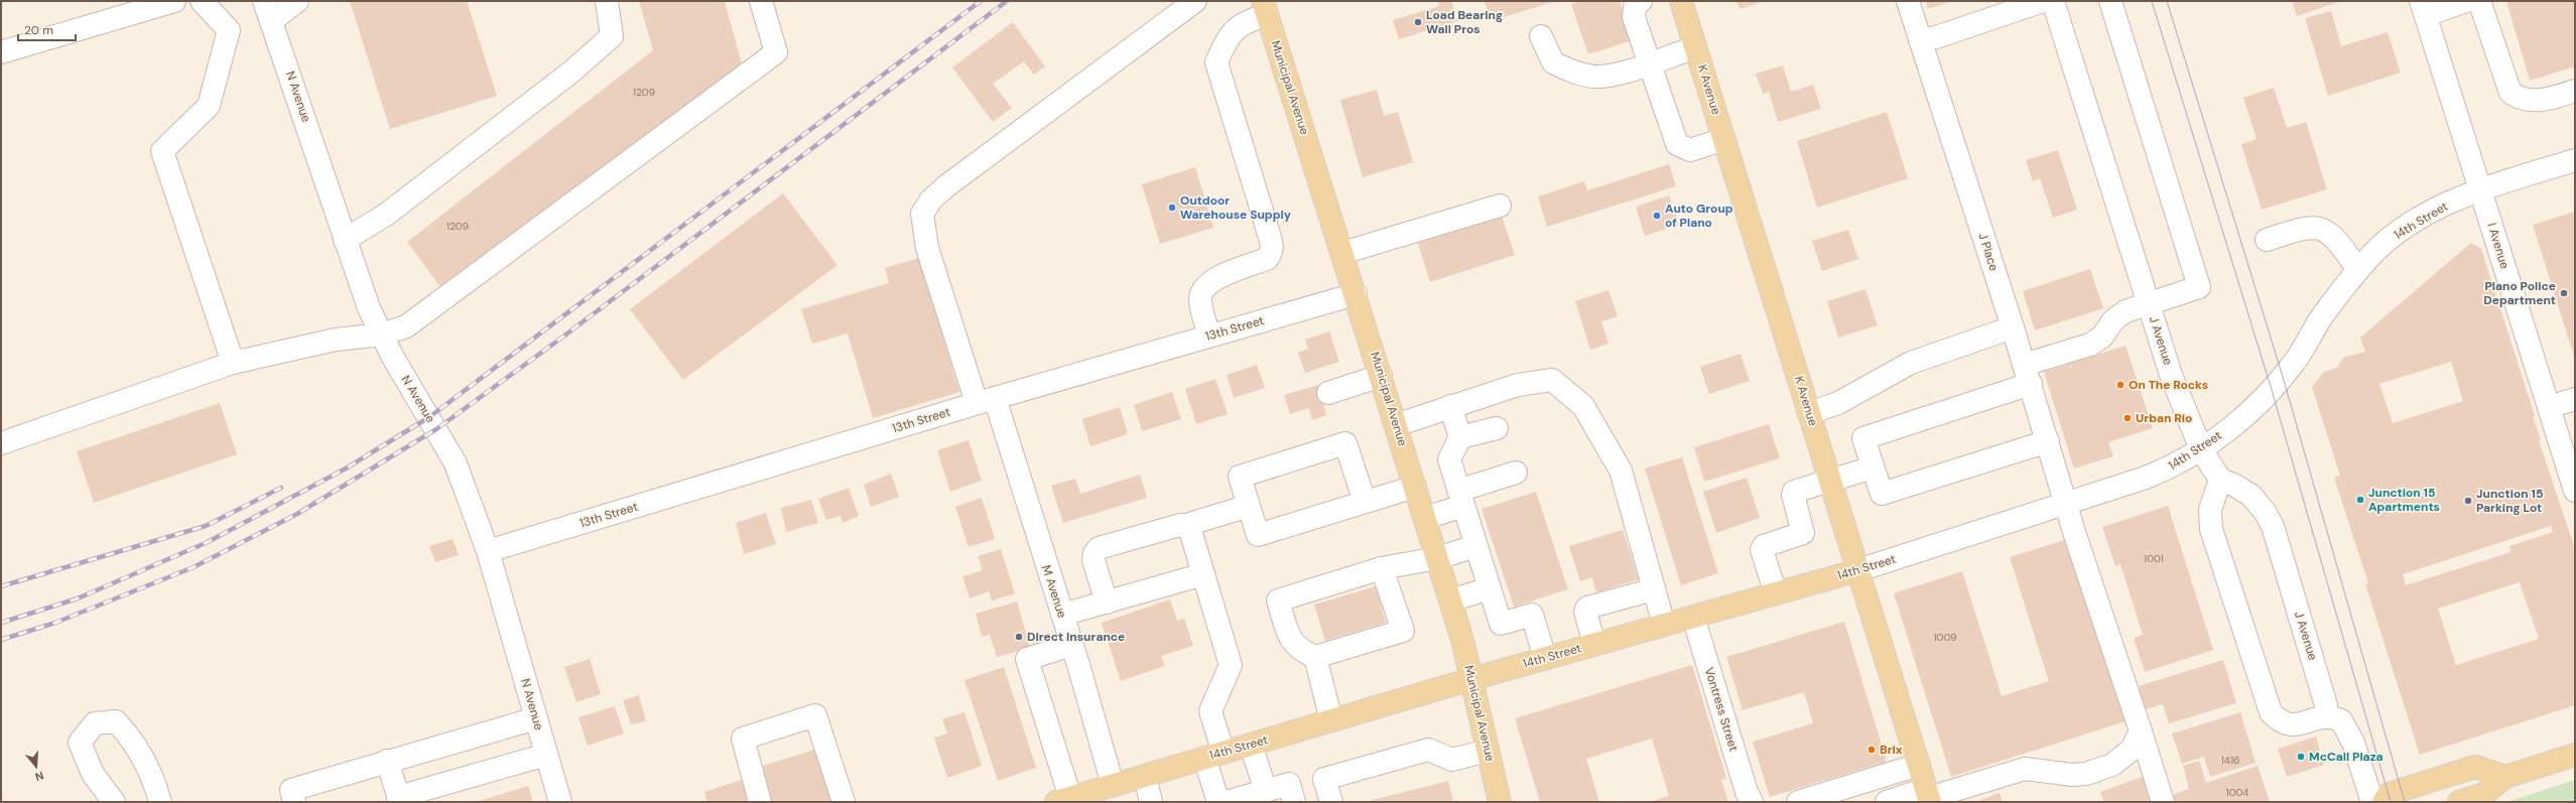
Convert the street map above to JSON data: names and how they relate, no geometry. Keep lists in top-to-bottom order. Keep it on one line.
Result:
{"streets":{"main road":["Municipal Avenue","K Avenue","14th Street"],"street":["N Avenue","I Avenue","J Place","13th Street","J Avenue","M Avenue","Vontress Street"]},"crossings":[["Municipal Avenue","14th Street"],["Municipal Avenue","13th Street"],["K Avenue","14th Street"],["N Avenue","13th Street"],["14th Street","I Avenue"],["14th Street","J Place"],["14th Street","J Avenue"],["14th Street","M Avenue"],["14th Street","Vontress Street"],["13th Street","M Avenue"]],"places":["Load Bearing Wall Pros","Outdoor Warehouse Supply","Auto Group of Plano","Plano Police Department","On The Rocks","Urban Rio","Junction 15 Apartments","Junction 15 Parking Lot","Direct Insurance","Brix","McCall Plaza"],"house_numbers":["1209","1209","1001","1009","1416","1004"],"scale_bar":"20 m","north":"bottom"}
